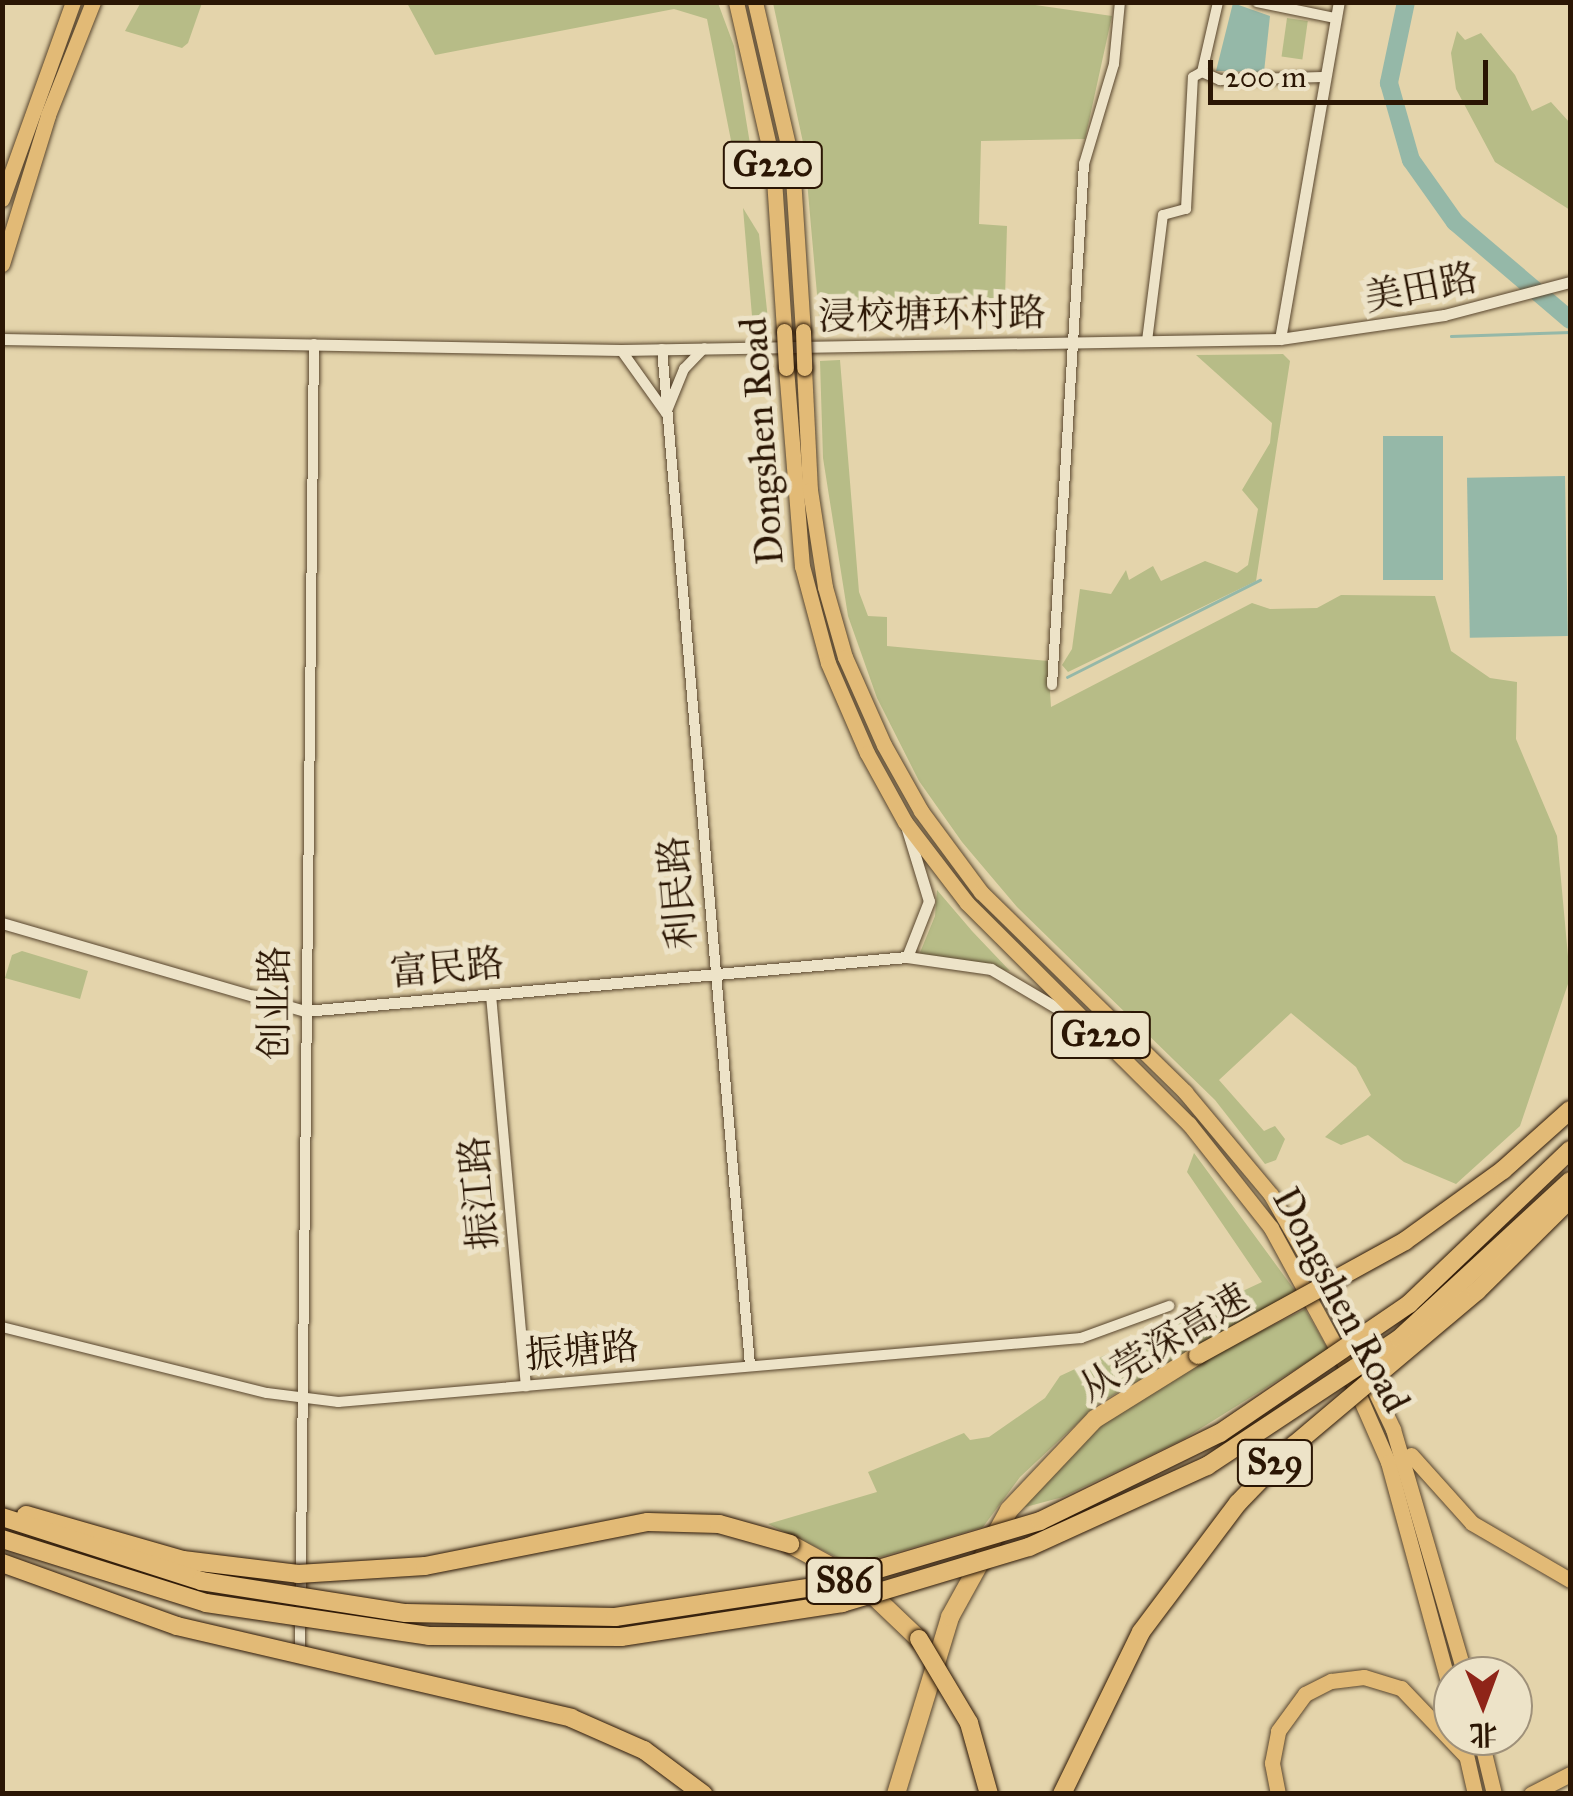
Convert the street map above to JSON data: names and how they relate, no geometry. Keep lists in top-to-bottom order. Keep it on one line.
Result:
{"streets":{"highway":["从莞深高速","S29","S86"],"main road":["G220","Dongshen Road"],"street":["美田路","浸校塘环村路","利民路","富民路","创业路","振江路","振塘路"]},"crossings":[["美田路","浸校塘环村路"],["浸校塘环村路","利民路"],["浸校塘环村路","创业路"],["Dongshen Road","富民路"],["利民路","富民路"],["利民路","振塘路"],["富民路","创业路"],["富民路","振江路"],["创业路","振塘路"],["振江路","振塘路"]],"scale_bar":"200 m","north":"bottom"}
